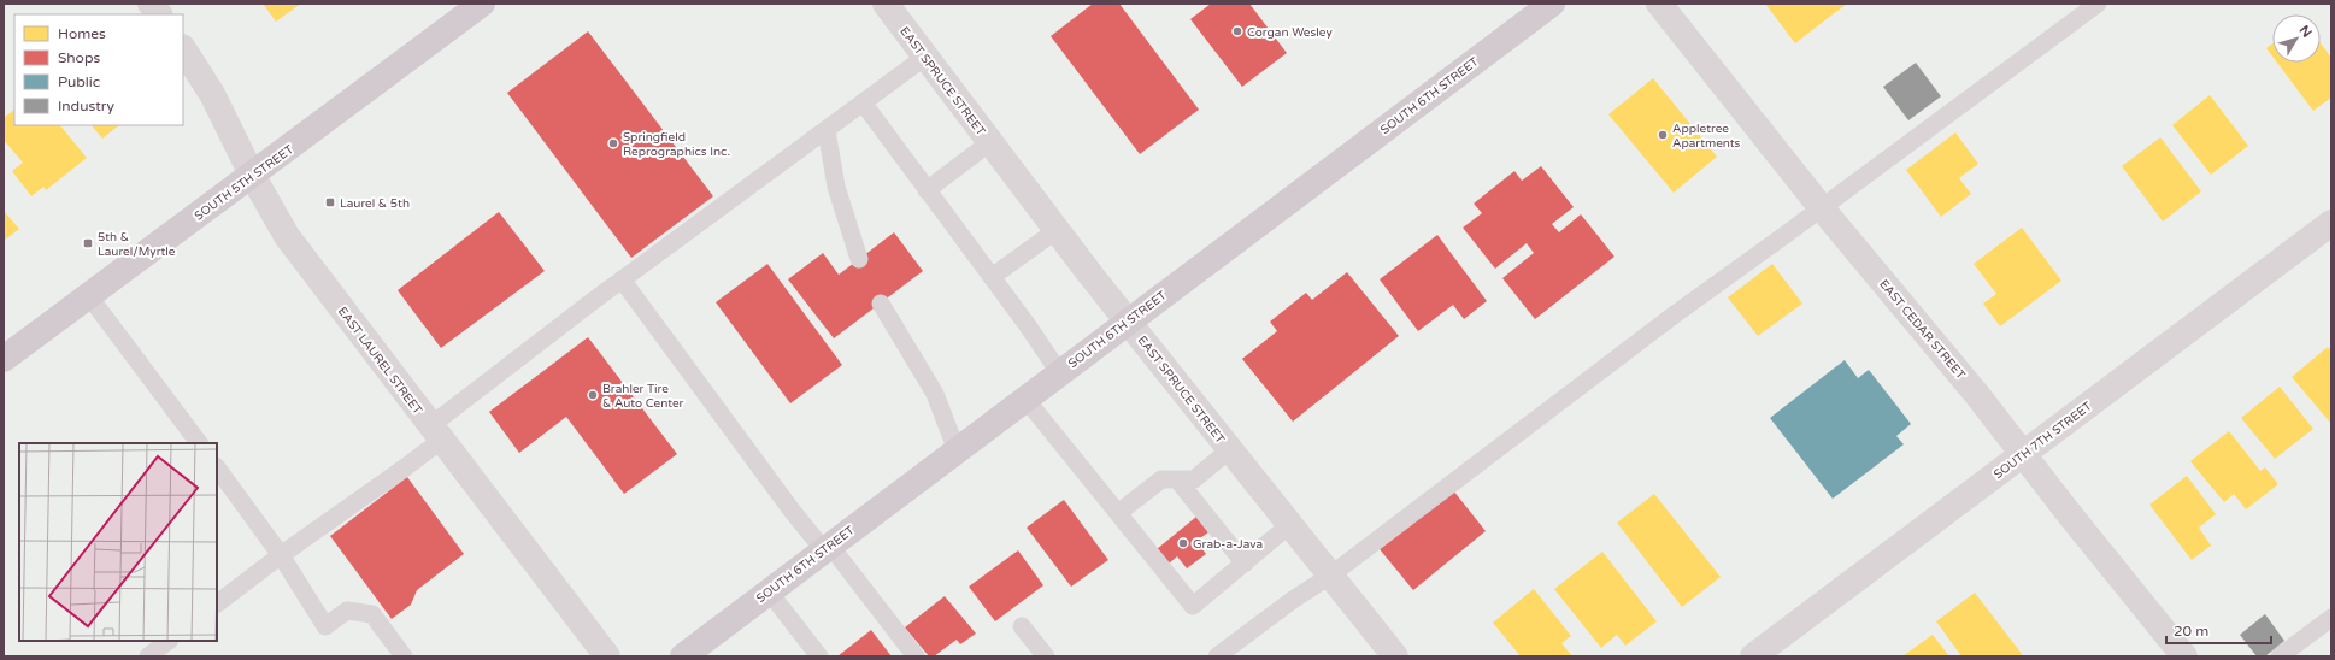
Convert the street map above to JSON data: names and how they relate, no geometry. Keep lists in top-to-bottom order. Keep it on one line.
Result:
{"streets":{"main road":["SOUTH 6TH STREET","SOUTH 5TH STREET"],"street":["EAST SPRUCE STREET","EAST CEDAR STREET","EAST LAUREL STREET","SOUTH 7TH STREET"]},"crossings":[["EAST SPRUCE STREET","SOUTH 6TH STREET"],["SOUTH 5TH STREET","EAST LAUREL STREET"],["EAST CEDAR STREET","SOUTH 7TH STREET"]],"places":{"other":["Corgan Wesley","Appletree Apartments","Springfield Reprographics Inc.","Brahler Tire & Auto Center","Grab-a-Java"],"transit":["Laurel & 5th","5th & Laurel/Myrtle"]},"legend":["Homes","Shops","Public","Industry"],"scale_bar":"20 m","north":"top right"}
